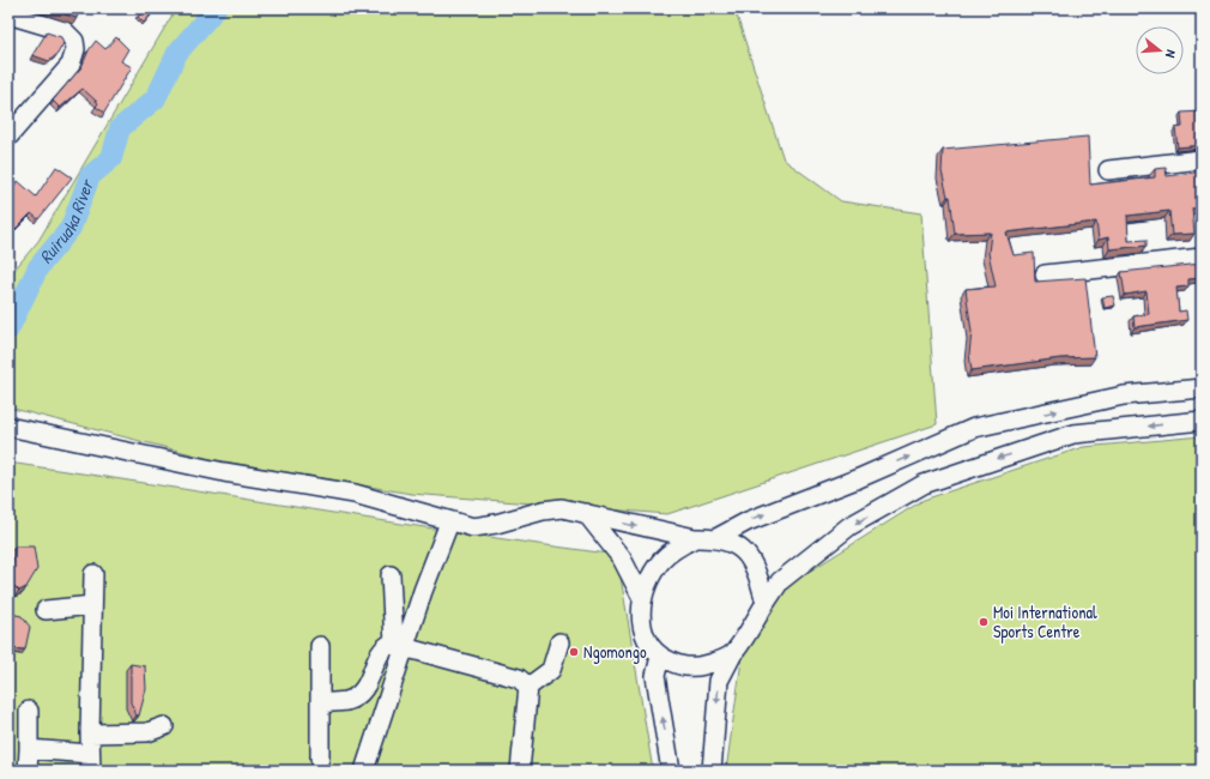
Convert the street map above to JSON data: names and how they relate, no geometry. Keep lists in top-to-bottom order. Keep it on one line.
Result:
{"water":["Ruiruaka River"],"places":["Moi International Sports Centre","Ngomongo"],"north":"right"}
